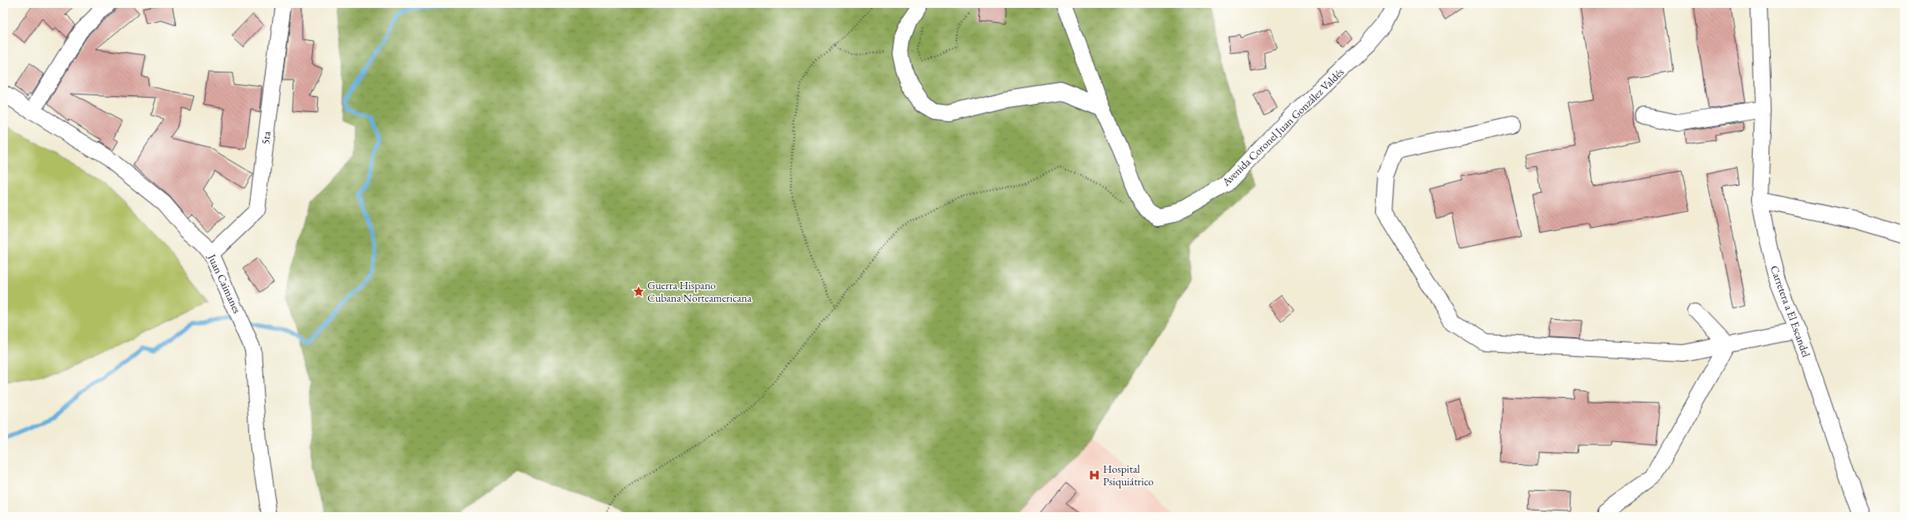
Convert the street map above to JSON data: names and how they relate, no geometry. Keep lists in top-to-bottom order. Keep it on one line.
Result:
{"streets":{"street":["Avenida Coronel Juan González Valdés","5ta","Juan Caimanes","Carretera a El Escandel"]},"crossings":[["5ta","Juan Caimanes"]],"places":{"place":["Guerra Hispano Cubana Norteamericana"],"hospital":["Hospital Psiquiátrico"]}}
